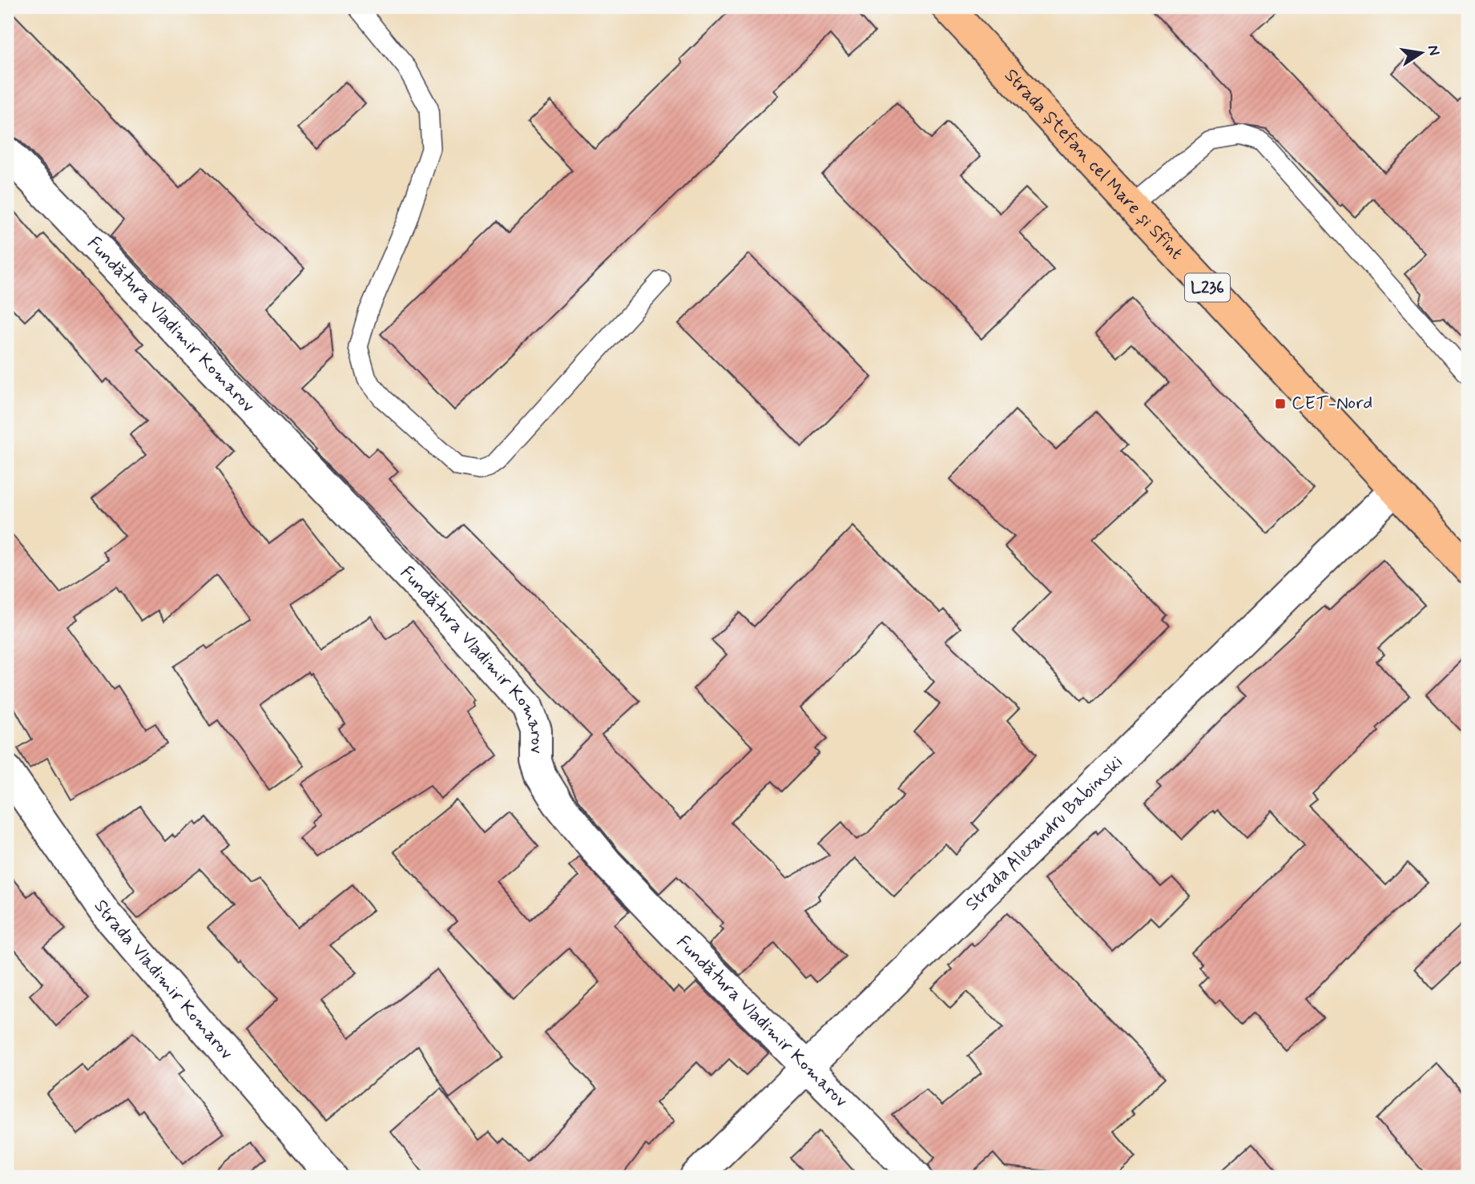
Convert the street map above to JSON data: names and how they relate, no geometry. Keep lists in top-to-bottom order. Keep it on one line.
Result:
{"streets":{"main road":["Strada Ștefan cel Mare și Sfînt","L236"],"street":["Fundătura Vladimir Komarov","Strada Alexandru Babinski","Strada Vladimir Komarov"]},"crossings":[["Strada Ștefan cel Mare și Sfînt","Strada Alexandru Babinski"],["Fundătura Vladimir Komarov","Strada Alexandru Babinski"]],"places":{"transit":["CET-Nord"]},"north":"right"}
